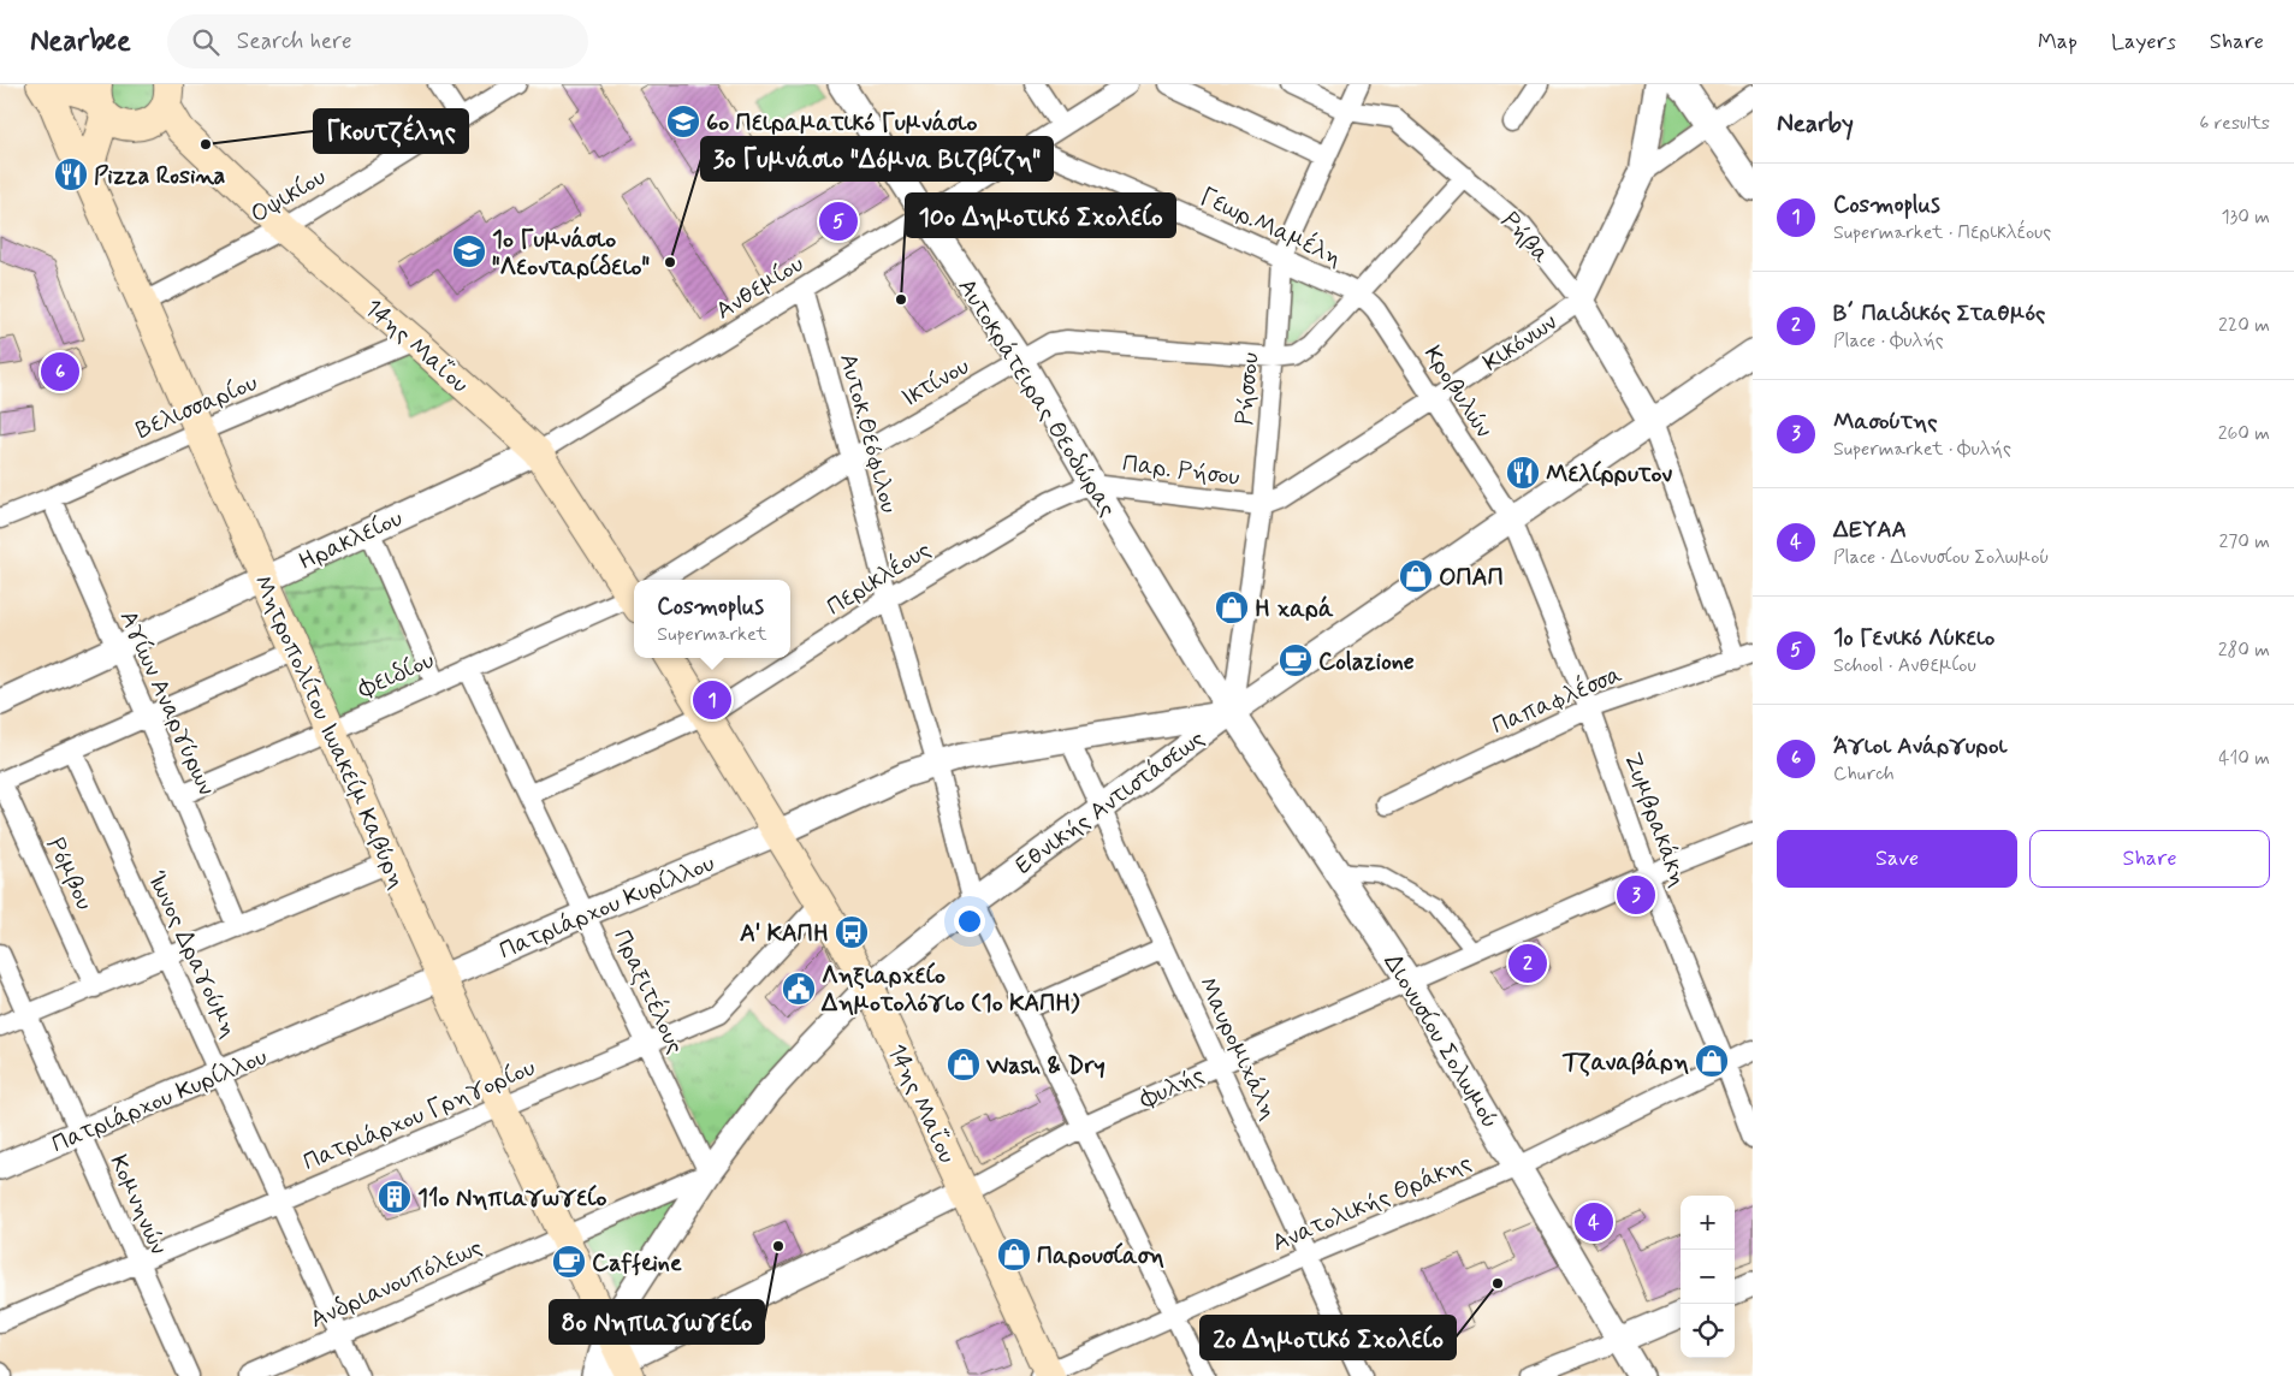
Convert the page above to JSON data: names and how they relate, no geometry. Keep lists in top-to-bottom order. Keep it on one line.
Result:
{"streets":{"main road":["14ης Μαΐου","Μητροπολίτου Ιωακείμ Καβύρη"],"street":["Οψικίου","Γεωρ.Μαμέλη","Ρήβα","Ανθεμίου","Κικόνων","Ικτίνου","Ρήσσου","Κροβυλών","Αυτοκράτειρας Θεοδώρας","Βελισσαρίου","Αυτοκ.Θεόφιλου","Παρ. Ρήσου","Ηρακλείου","Περικλέους","Φειδίου","Παπαφλέσσα","Αγίων Αναργύρων","Εθνικής Αντιστάσεως","Ζυμβρακάκη","Ρόμβου","Πατριάρχου Κυρίλλου","Ίωνος Δραγούμη","Πραξιτέλους","Διονυσίου Σολωμού","Μαυρομιχάλη","Φυλής","Πατριάρχου Γρηγορίου","Ανατολικής Θράκης","Κομνηνών","Ανδριανουπόλεως"]},"crossings":[["Οψικίου","14ης Μαΐου"],["Οψικίου","Μητροπολίτου Ιωακείμ Καβύρη"],["Γεωρ.Μαμέλη","Ανθεμίου"],["Γεωρ.Μαμέλη","Ικτίνου"],["Γεωρ.Μαμέλη","Ρήσσου"],["Γεωρ.Μαμέλη","Κροβυλών"],["Ρήβα","Κικόνων"],["Ρήβα","Ικτίνου"],["Ρήβα","Ρήσσου"],["Ρήβα","Εθνικής Αντιστάσεως"],["Ανθεμίου","14ης Μαΐου"],["Ανθεμίου","Αυτοκράτειρας Θεοδώρας"],["Ανθεμίου","Αυτοκ.Θεόφιλου"],["Ανθεμίου","Ηρακλείου"],["Κικόνων","Ρήσσου"],["Κικόνων","Κροβυλών"],["Κικόνων","Παρ. Ρήσου"],["14ης Μαΐου","Βελισσαρίου"],["14ης Μαΐου","Ηρακλείου"],["14ης Μαΐου","Περικλέους"],["14ης Μαΐου","Εθνικής Αντιστάσεως"],["14ης Μαΐου","Πατριάρχου Κυρίλλου"],["14ης Μαΐου","Φυλής"],["14ης Μαΐου","Πατριάρχου Γρηγορίου"],["14ης Μαΐου","Ανατολικής Θράκης"],["Ικτίνου","Ρήσσου"],["Ικτίνου","Κροβυλών"],["Ικτίνου","Αυτοκράτειρας Θεοδώρας"],["Ικτίνου","Αυτοκ.Θεόφιλου"],["Ρήσσου","Αυτοκράτειρας Θεοδώρας"],["Ρήσσου","Παρ. Ρήσου"],["Ρήσσου","Εθνικής Αντιστάσεως"],["Ρήσσου","Πατριάρχου Κυρίλλου"],["Ρήσσου","Διονυσίου Σολωμού"],["Κροβυλών","Εθνικής Αντιστάσεως"],["Κροβυλών","Ζυμβρακάκη"],["Αυτοκράτειρας Θεοδώρας","Παρ. Ρήσου"],["Αυτοκράτειρας Θεοδώρας","Περικλέους"],["Αυτοκράτειρας Θεοδώρας","Εθνικής Αντιστάσεως"],["Αυτοκράτειρας Θεοδώρας","Πατριάρχου Κυρίλλου"],["Αυτοκράτειρας Θεοδώρας","Διονυσίου Σολωμού"],["Βελισσαρίου","Αγίων Αναργύρων"],["Βελισσαρίου","Μητροπολίτου Ιωακείμ Καβύρη"],["Αυτοκ.Θεόφιλου","Περικλέους"],["Αυτοκ.Θεόφιλου","Εθνικής Αντιστάσεως"],["Αυτοκ.Θεόφιλου","Πατριάρχου Κυρίλλου"],["Αυτοκ.Θεόφιλου","Φυλής"],["Αυτοκ.Θεόφιλου","Ανατολικής Θράκης"],["Παρ. Ρήσου","Περικλέους"],["Ηρακλείου","Αγίων Αναργύρων"],["Ηρακλείου","Μητροπολίτου Ιωακείμ Καβύρη"],["Περικλέους","Πραξιτέλους"],["Φειδίου","Αγίων Αναργύρων"],["Φειδίου","Μητροπολίτου Ιωακείμ Καβύρη"],["Φειδίου","Πραξιτέλους"],["Παπαφλέσσα","Ζυμβρακάκη"],["Μητροπολίτου Ιωακείμ Καβύρη","Εθνικής Αντιστάσεως"],["Μητροπολίτου Ιωακείμ Καβύρη","Πατριάρχου Κυρίλλου"],["Μητροπολίτου Ιωακείμ Καβύρη","Φυλής"],["Μητροπολίτου Ιωακείμ Καβύρη","Πατριάρχου Γρηγορίου"],["Μητροπολίτου Ιωακείμ Καβύρη","Ανδριανουπόλεως"],["Εθνικής Αντιστάσεως","Ζυμβρακάκη"],["Εθνικής Αντιστάσεως","Πατριάρχου Κυρίλλου"],["Εθνικής Αντιστάσεως","Πραξιτέλους"],["Εθνικής Αντιστάσεως","Διονυσίου Σολωμού"],["Εθνικής Αντιστάσεως","Μαυρομιχάλη"],["Εθνικής Αντιστάσεως","Ανδριανουπόλεως"],["Ζυμβρακάκη","Φυλής"],["Ζυμβρακάκη","Ανατολικής Θράκης"],["Πατριάρχου Κυρίλλου","Ίωνος Δραγούμη"],["Πατριάρχου Κυρίλλου","Πραξιτέλους"],["Πατριάρχου Κυρίλλου","Διονυσίου Σολωμού"],["Πατριάρχου Κυρίλλου","Μαυρομιχάλη"],["Πατριάρχου Κυρίλλου","Κομνηνών"],["Ίωνος Δραγούμη","Πατριάρχου Γρηγορίου"],["Ίωνος Δραγούμη","Ανδριανουπόλεως"],["Πραξιτέλους","Πατριάρχου Γρηγορίου"],["Πραξιτέλους","Ανδριανουπόλεως"],["Διονυσίου Σολωμού","Φυλής"],["Διονυσίου Σολωμού","Ανατολικής Θράκης"],["Μαυρομιχάλη","Φυλής"],["Μαυρομιχάλη","Ανατολικής Θράκης"],["Πατριάρχου Γρηγορίου","Κομνηνών"]],"places":{"school or university":["6ο Πειραματικό Γυμνάσιο","1ο Γυμνάσιο \"Λεονταρίδειο\""],"other":["Γκουτζέλης","3ο Γυμνάσιο \"Δόμνα Βιζβίζη\"","10ο Δημοτικό Σχολείο","8ο Νηπιαγωγείο","2o Δημοτικό Σχολείο"],"restaurant":["Pizza Rosina","Μελίρρυτον"],"shop":["ΟΠΑΠ","Η χαρά","Τζαναβάρη","Wash & Dry","Παρουσίαση"],"cafe":["Colazione","Caffeine"],"bus stop":["Α' ΚΑΠΗ"],"public building":["Ληξιαρχείο Δημοτολόγιο (1ο ΚΑΠΗ)"],"building":["11ο Νηπιαγωγείο"]},"page":{"header":"Nearbee","search":"Search here","nav":["Map","Layers","Share"],"heading":["Nearby","6 results"],"list":[{"mark":"1","name":"Cosmoplus","note":"Supermarket · Περικλέους","value":"130 m"},{"mark":"2","name":"Β΄Παιδικός Σταθμός","note":"Place · Φυλής","value":"220 m"},{"mark":"3","name":"Μασούτης","note":"Supermarket · Φυλής","value":"260 m"},{"mark":"4","name":"ΔΕΥΑΑ","note":"Place · Διονυσίου Σολωμού","value":"270 m"},{"mark":"5","name":"1o Γενικό Λύκειο","note":"School · Ανθεμίου","value":"280 m"},{"mark":"6","name":"Άγιοι Ανάργυροι","note":"Church","value":"410 m"}],"pins":["5","6","1","3","2","4"],"popup":["Cosmoplus","Supermarket"],"buttons":["Save","Share"],"map_buttons":["+","−"]}}
